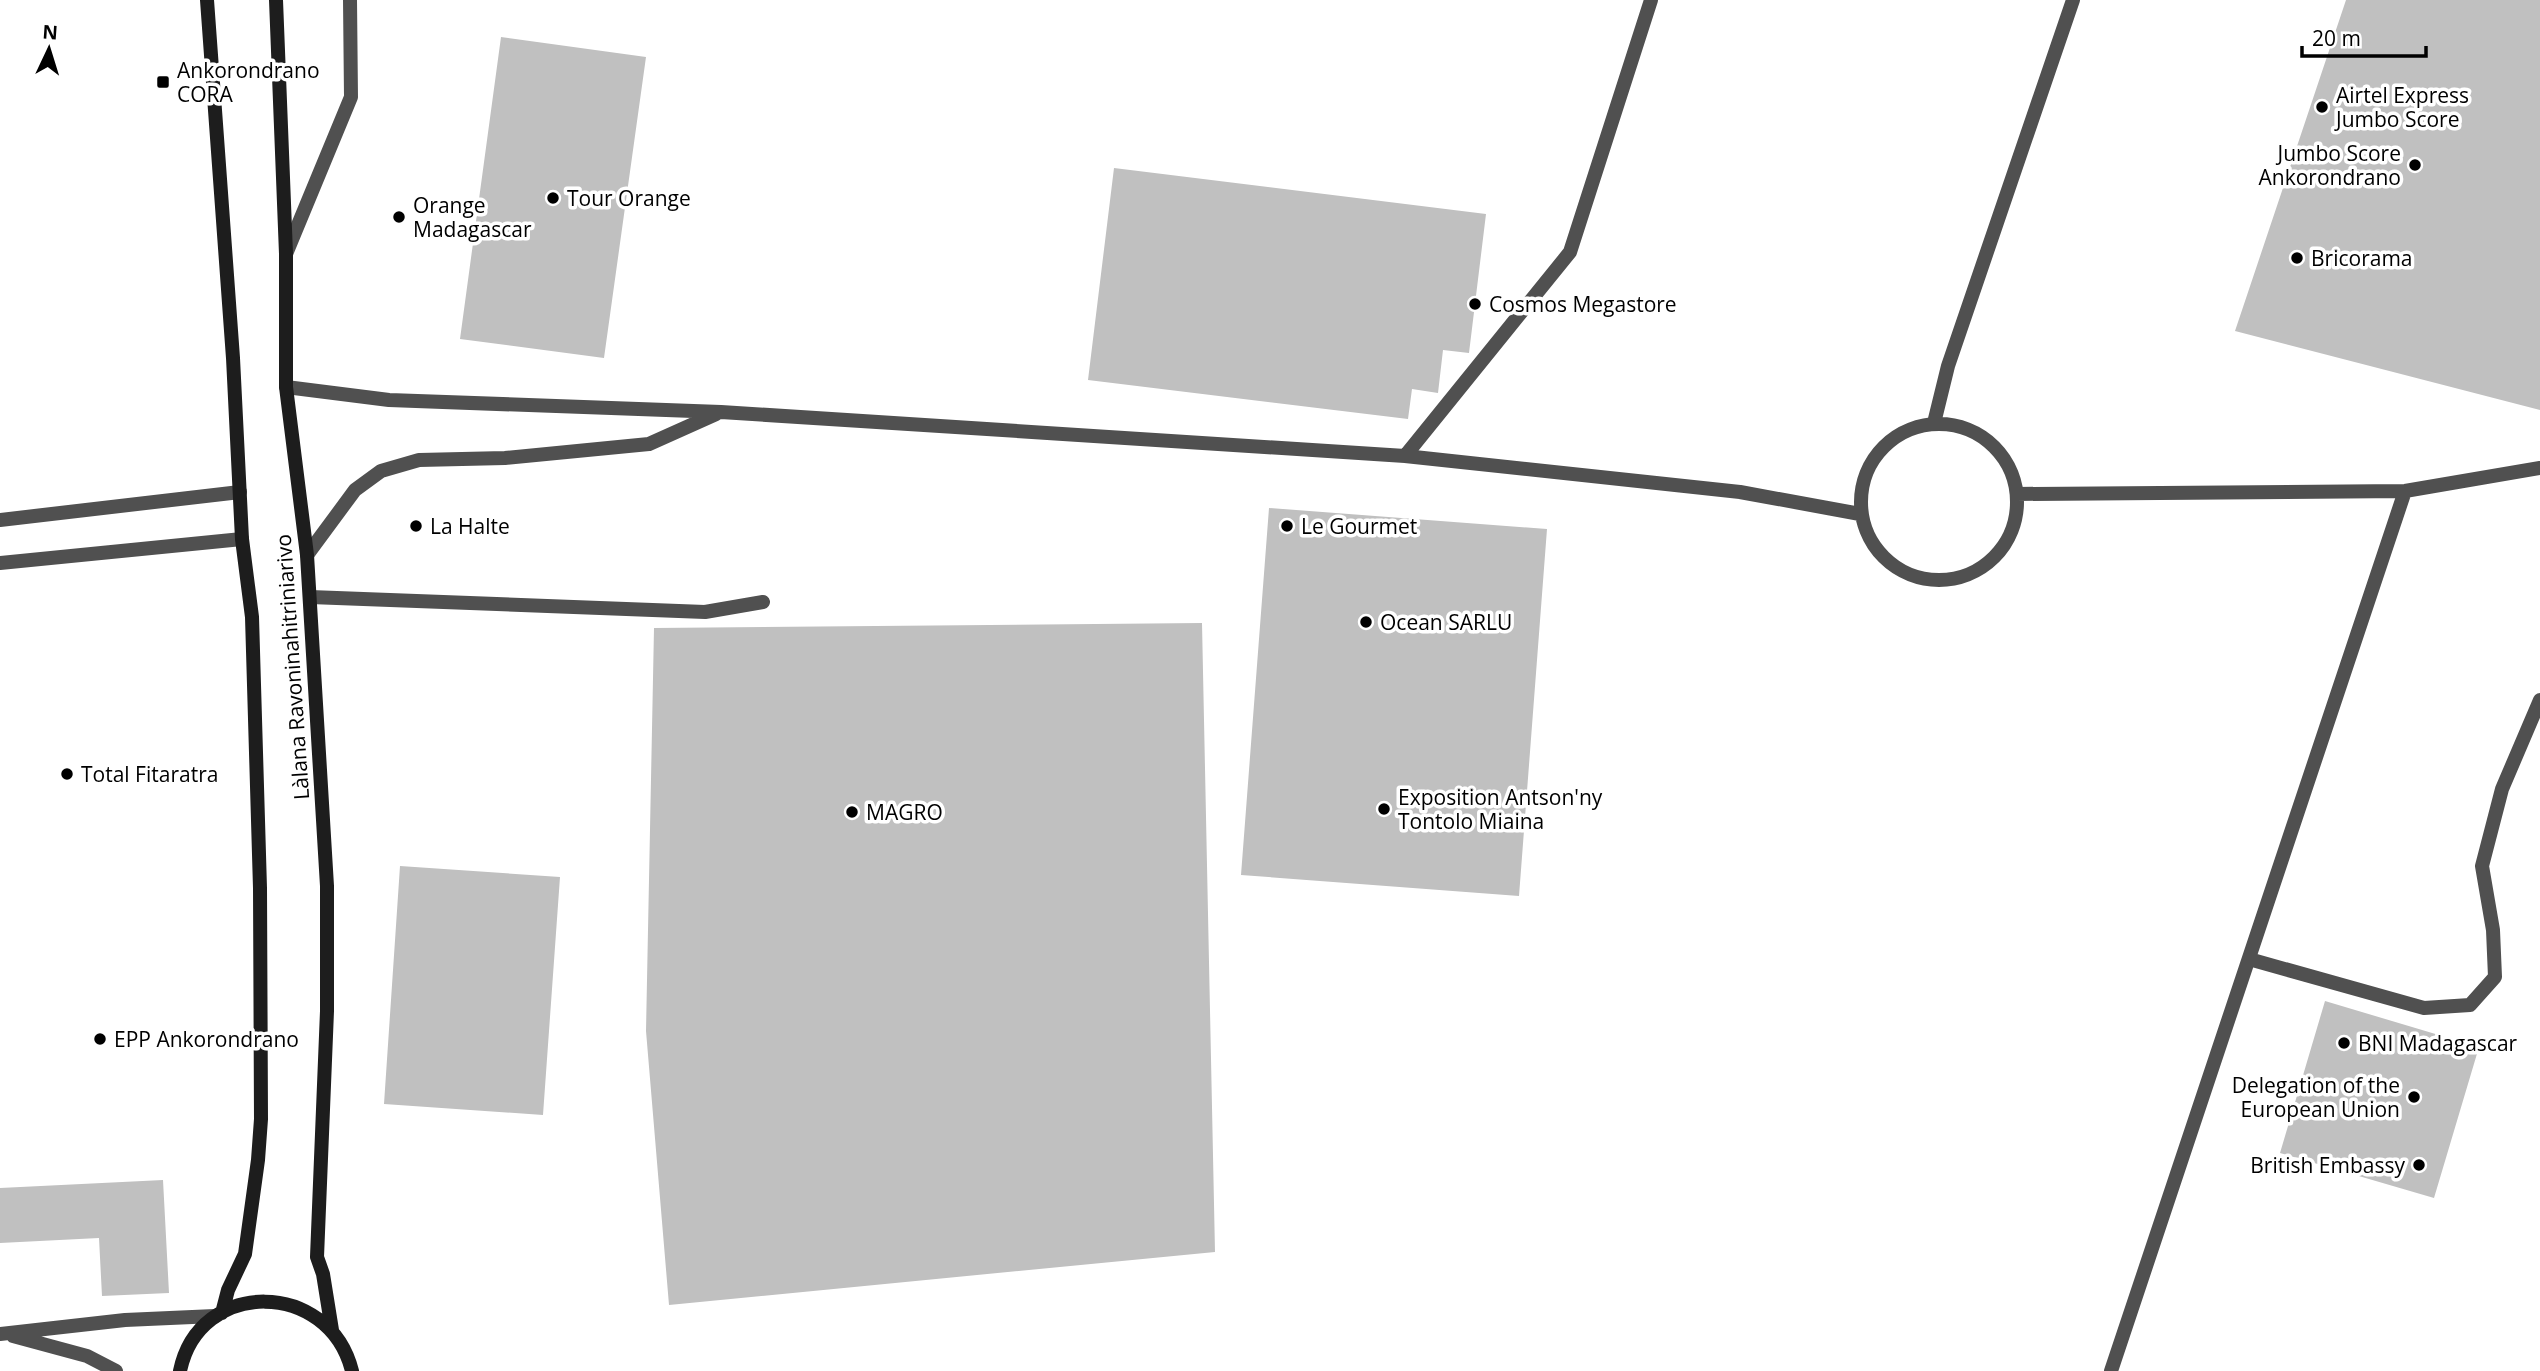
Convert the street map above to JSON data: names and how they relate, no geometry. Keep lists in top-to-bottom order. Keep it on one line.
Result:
{"streets":{"main road":["Làlana Ravoninahitriniarivo"]},"places":{"transit":["Ankorondrano CORA"],"other":["Airtel Express Jumbo Score","Jumbo Score Ankorondrano","Tour Orange","Orange Madagascar","Bricorama","Cosmos Megastore","La Halte","Le Gourmet","Ocean SARLU","Total Fitaratra","Exposition Antson'ny Tontolo Miaina","MAGRO","EPP Ankorondrano","BNI Madagascar","Delegation of the European Union","British Embassy"]},"scale_bar":"20 m","north":"top"}
